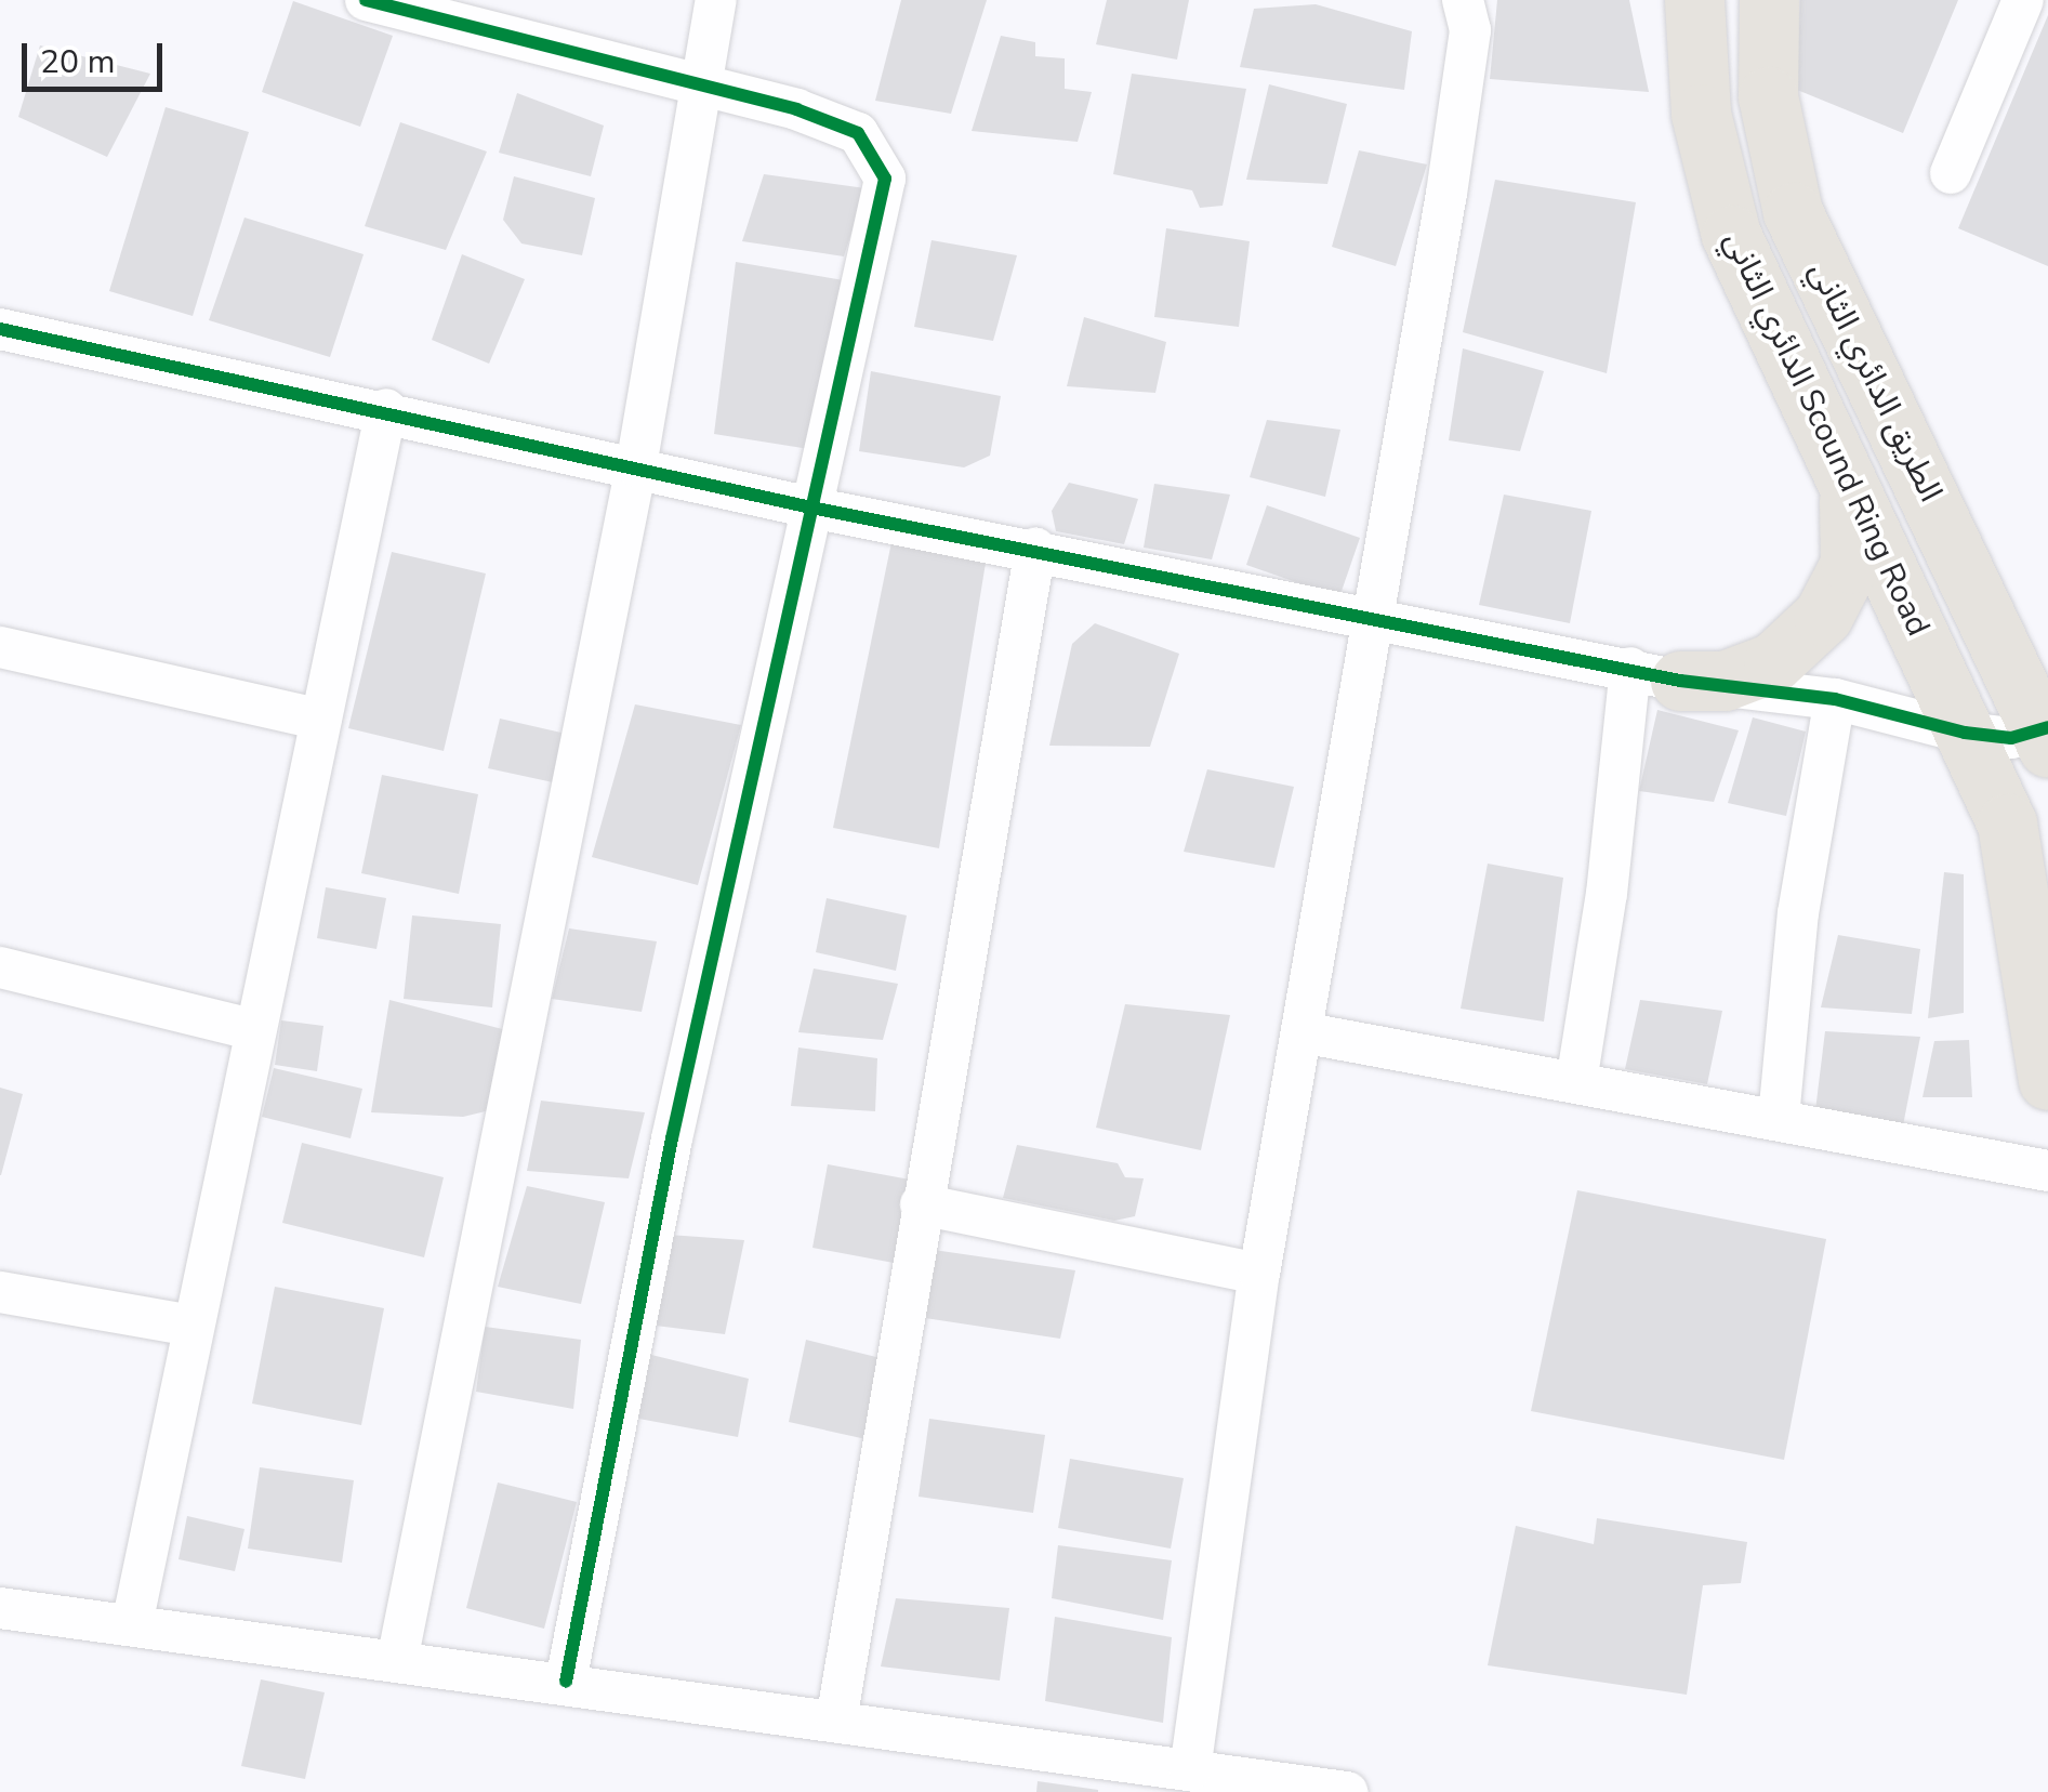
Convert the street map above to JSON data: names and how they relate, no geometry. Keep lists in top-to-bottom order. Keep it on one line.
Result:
{"streets":{"main road":["الطريق الدائري الثاني","الدائري الثاني Scound Ring Road"]},"scale_bar":"20 m"}
